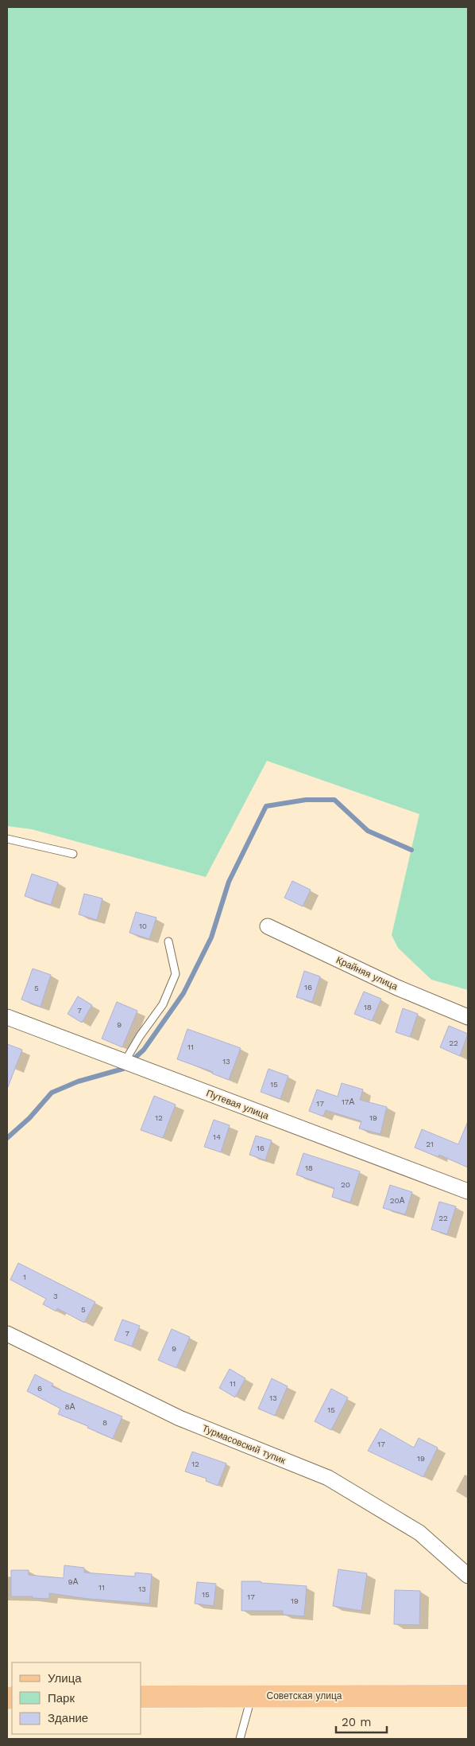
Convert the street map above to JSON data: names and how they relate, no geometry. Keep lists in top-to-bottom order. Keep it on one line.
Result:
{"streets":{"main road":["Советская улица"],"street":["Крайняя улица","Путевая улица","Турмасовский тупик"]},"house_numbers":["10","16","5","18","7","9","22","11","13","15","17А","17","12","19","14","21","16","18","20","20А","22","1","3","5","7","9","11","6","13","8А","15","8","17","19","12","9А","11","13","15","17","19"],"legend":["Улица","Парк","Здание"],"scale_bar":"20 m"}
